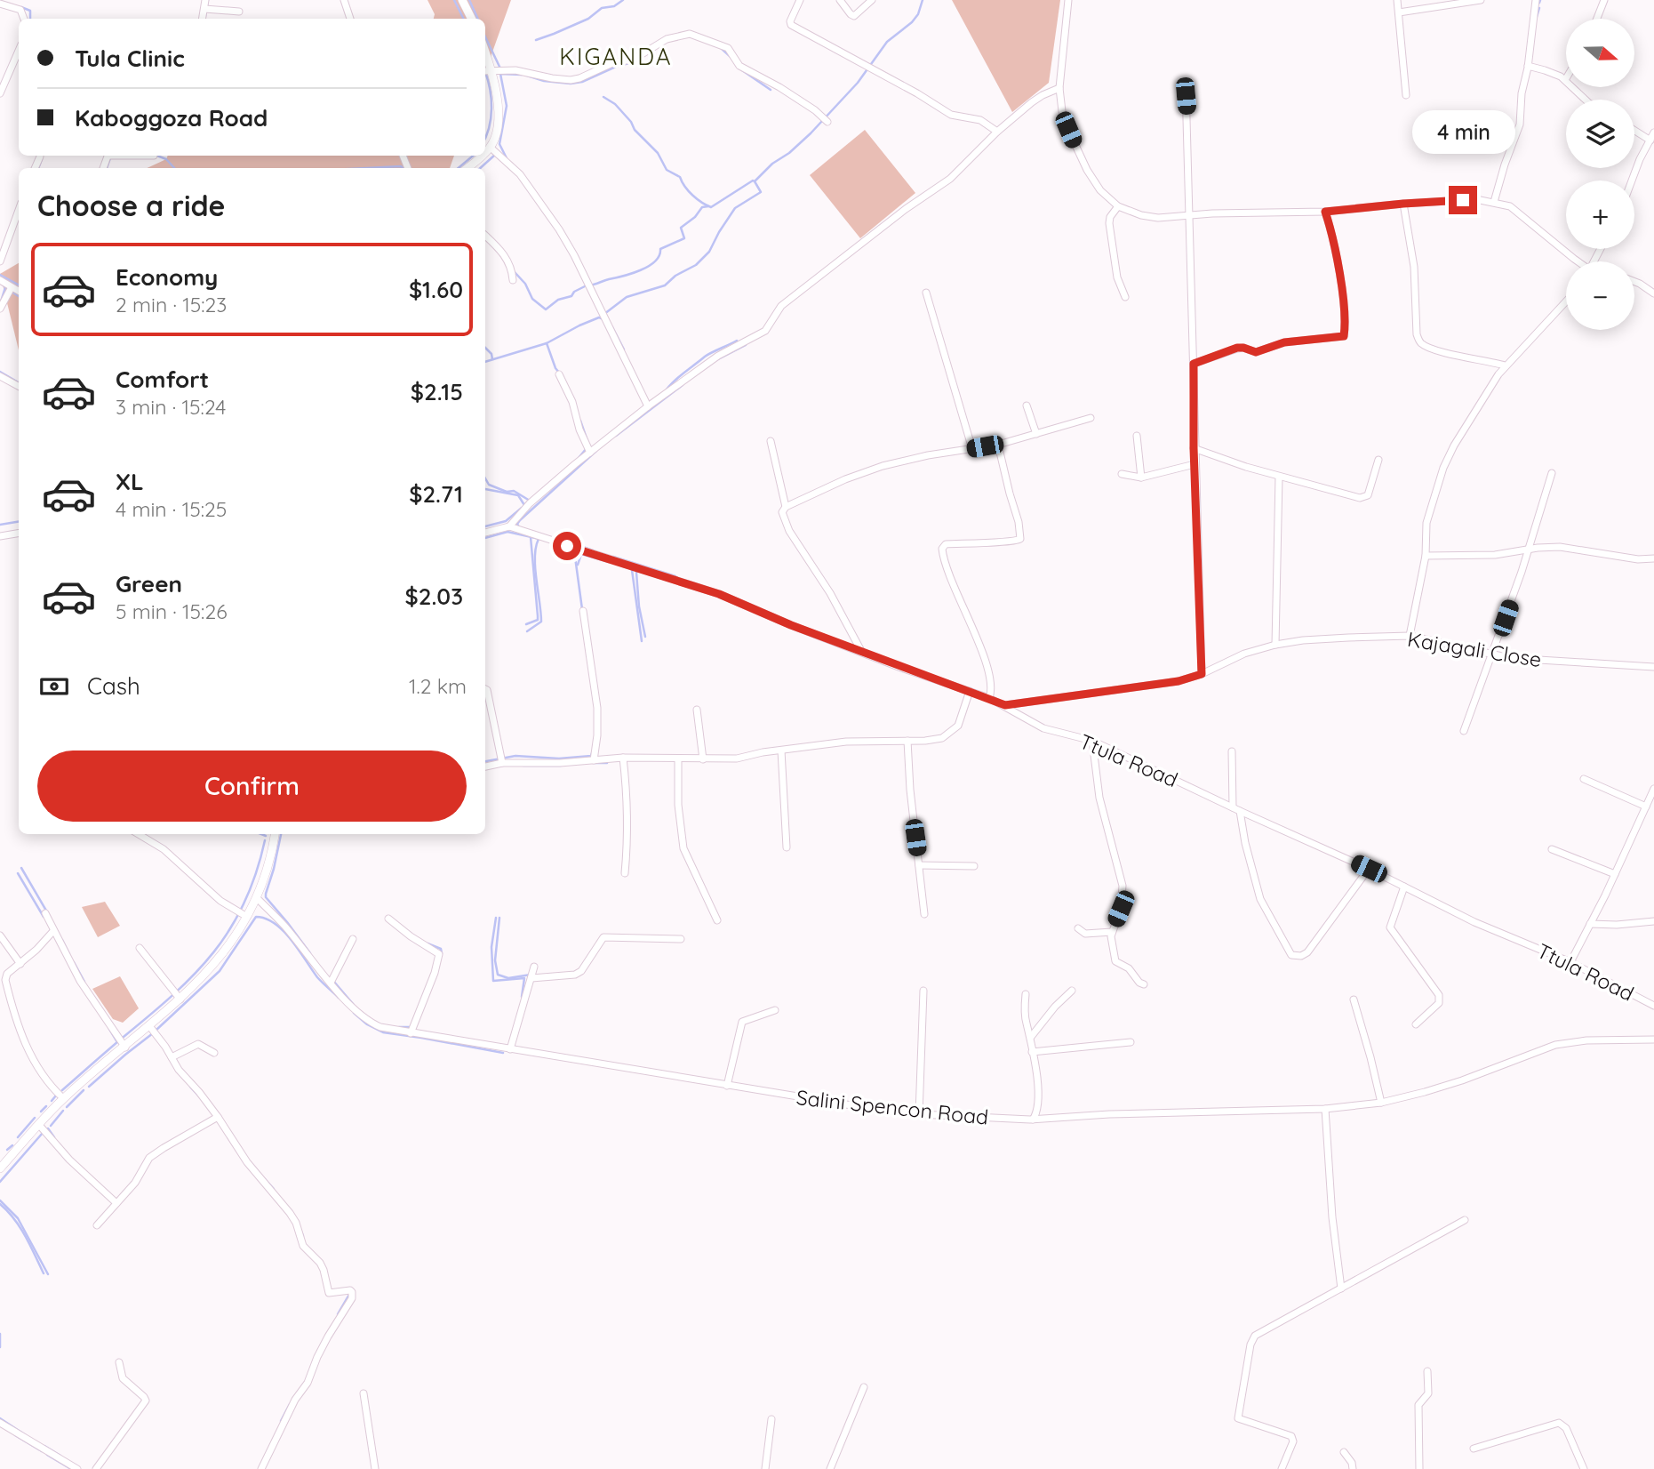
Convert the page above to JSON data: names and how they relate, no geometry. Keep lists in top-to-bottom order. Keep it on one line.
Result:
{"streets":{"street":["Kajagali Close","Ttula Road","Salini Spencon Road"]},"crossings":[["Kajagali Close","Ttula Road"]],"districts":["KIGANDA"],"north":"right","page":{"map_buttons":["+","−"],"banner":["Tula Clinic","Kaboggoza Road"],"bubble":"4 min","heading":"Choose a ride","list":[{"name":"Economy","note":"2 min · 15:23","value":"$1.60"},{"name":"Comfort","note":"3 min · 15:24","value":"$2.15"},{"name":"XL","note":"4 min · 15:25","value":"$2.71"},{"name":"Green","note":"5 min · 15:26","value":"$2.03"}],"pay":["Cash","1.2 km"],"buttons":"Confirm"}}
